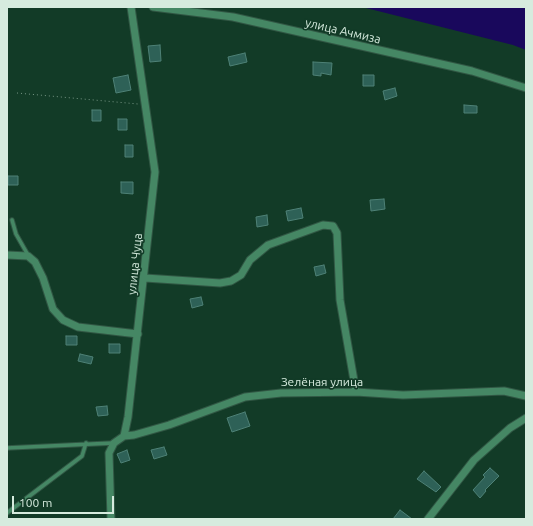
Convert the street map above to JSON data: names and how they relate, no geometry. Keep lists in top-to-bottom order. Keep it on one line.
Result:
{"streets":{"street":["улица Ачмиза","улица Чуца","Зелёная улица"]},"crossings":[["улица Чуца","Зелёная улица"]],"scale_bar":"100 m"}
